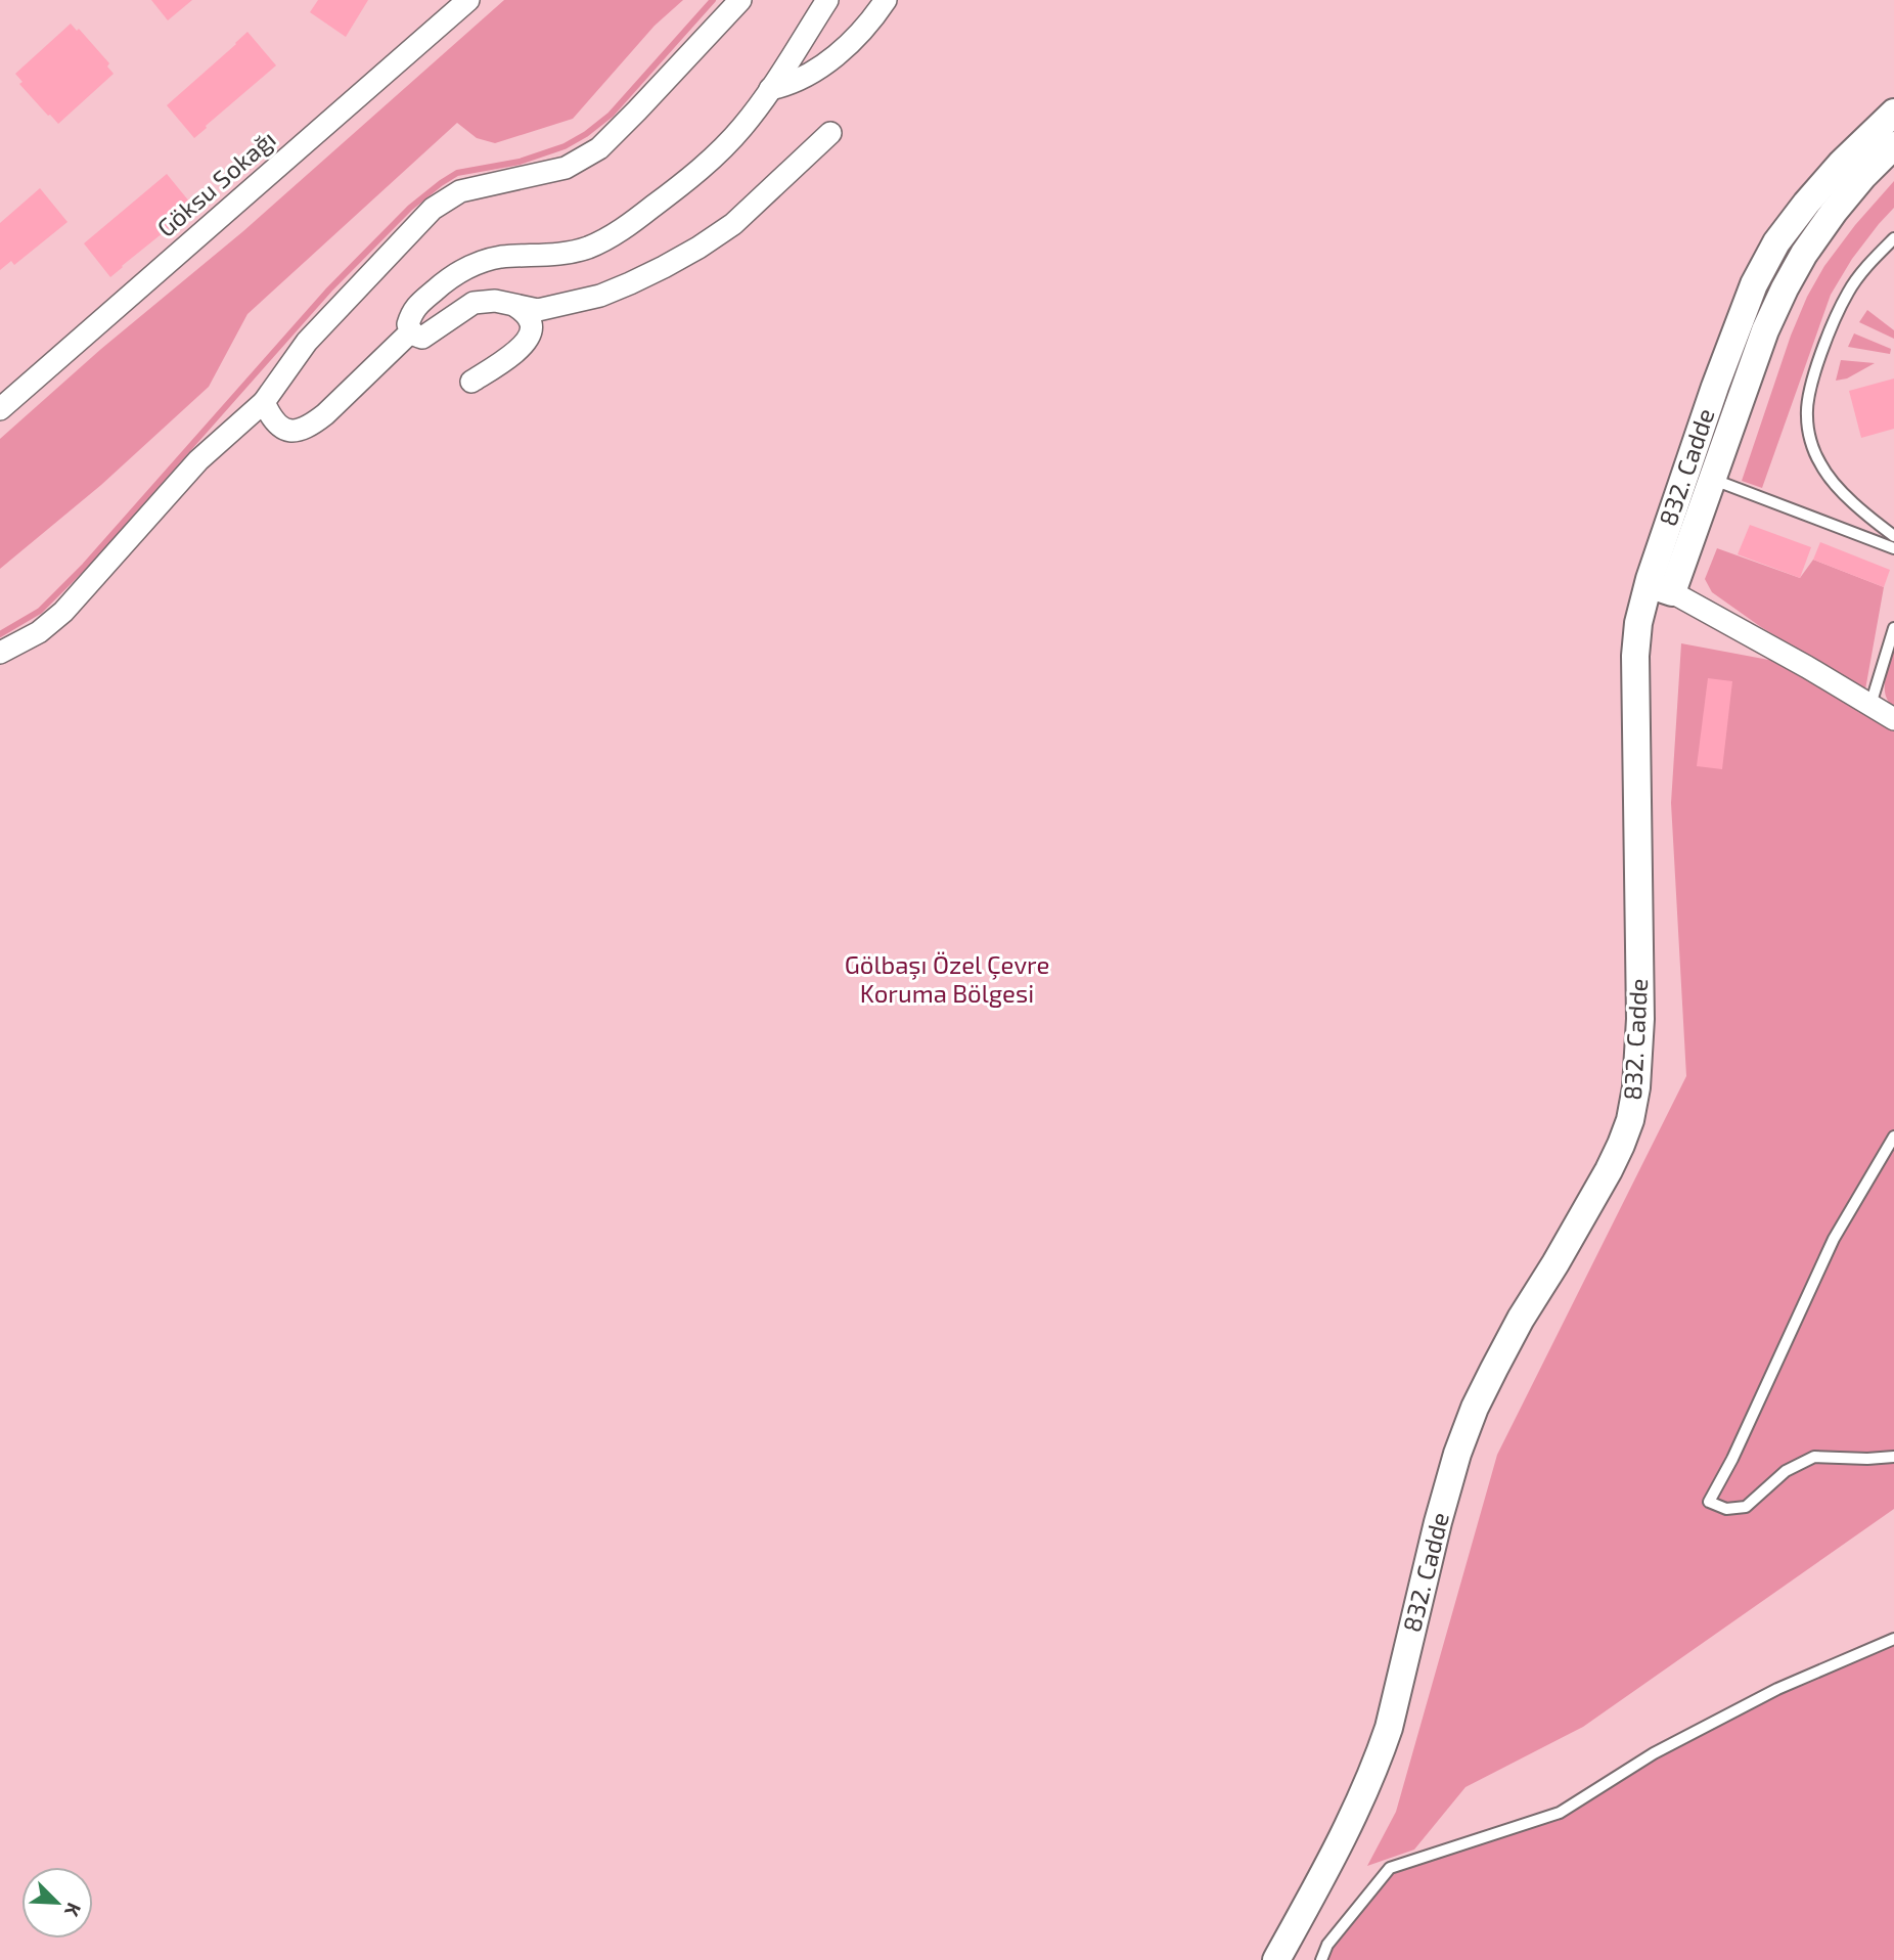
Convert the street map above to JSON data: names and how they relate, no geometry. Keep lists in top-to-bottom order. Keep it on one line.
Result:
{"streets":{"street":["Göksu Sokağı","832. Cadde"]},"parks":["Gölbaşı Özel Çevre Koruma Bölgesi"],"north":"bottom right"}
